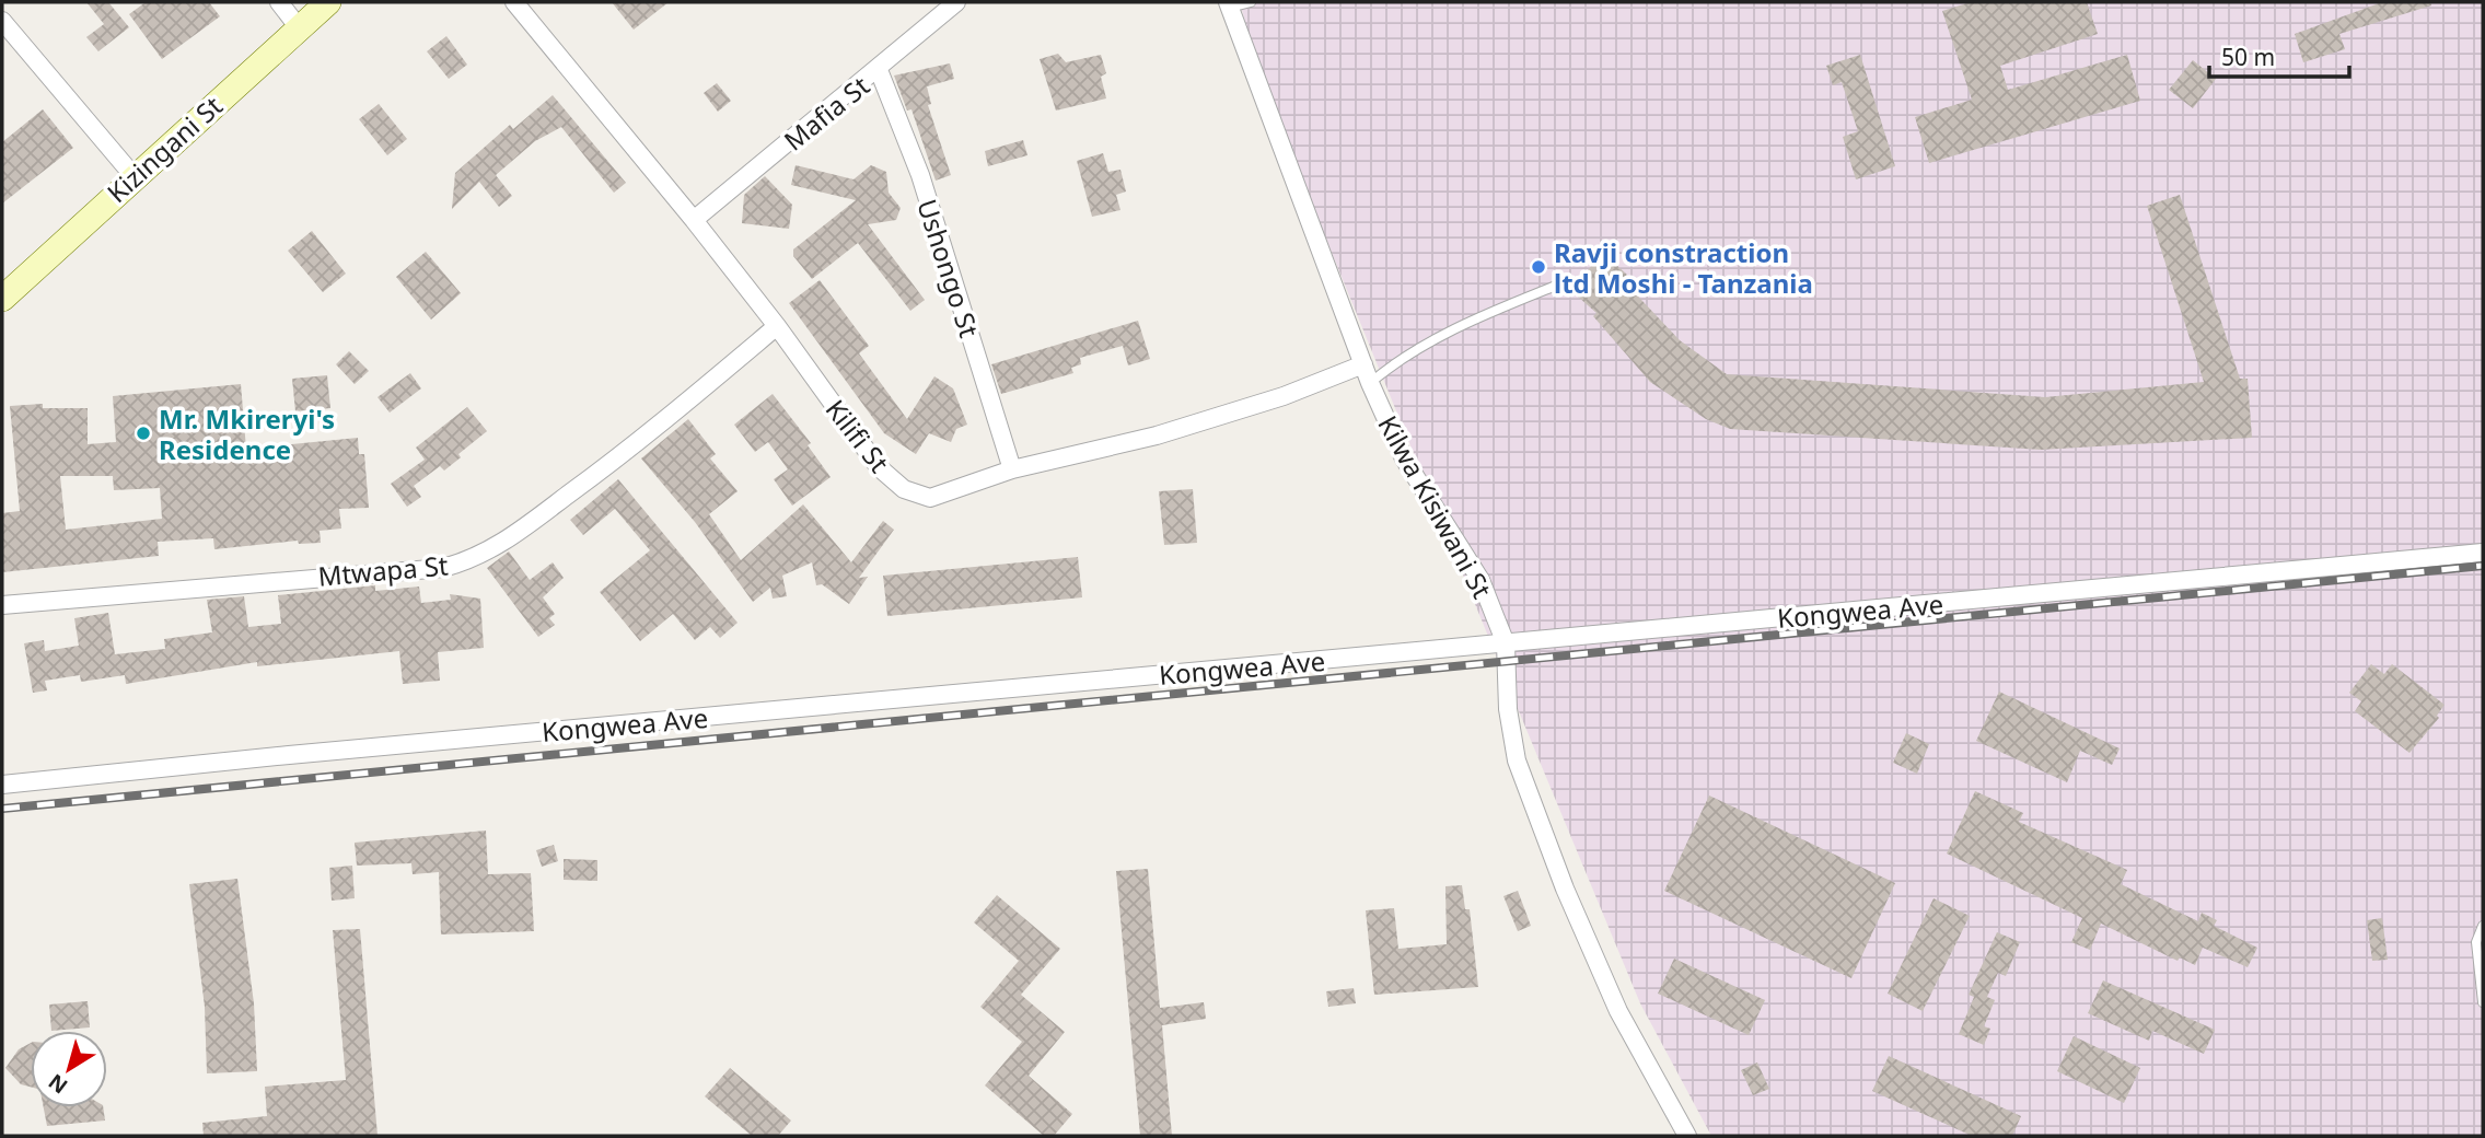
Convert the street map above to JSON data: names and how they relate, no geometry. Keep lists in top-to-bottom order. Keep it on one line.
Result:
{"streets":{"street":["Mafia St","Kizingani St","Ushongo St","Kilifi St","Kilwa Kisiwani St","Mtwapa St","Kongwea Ave"]},"crossings":[["Mafia St","Ushongo St"],["Mafia St","Kilifi St"],["Ushongo St","Kilifi St"],["Kilifi St","Kilwa Kisiwani St"],["Kilifi St","Mtwapa St"],["Kilwa Kisiwani St","Kongwea Ave"]],"places":["Ravji constraction ltd Moshi - Tanzania","Mr. Mkireryi's Residence"],"scale_bar":"50 m","north":"bottom left"}
